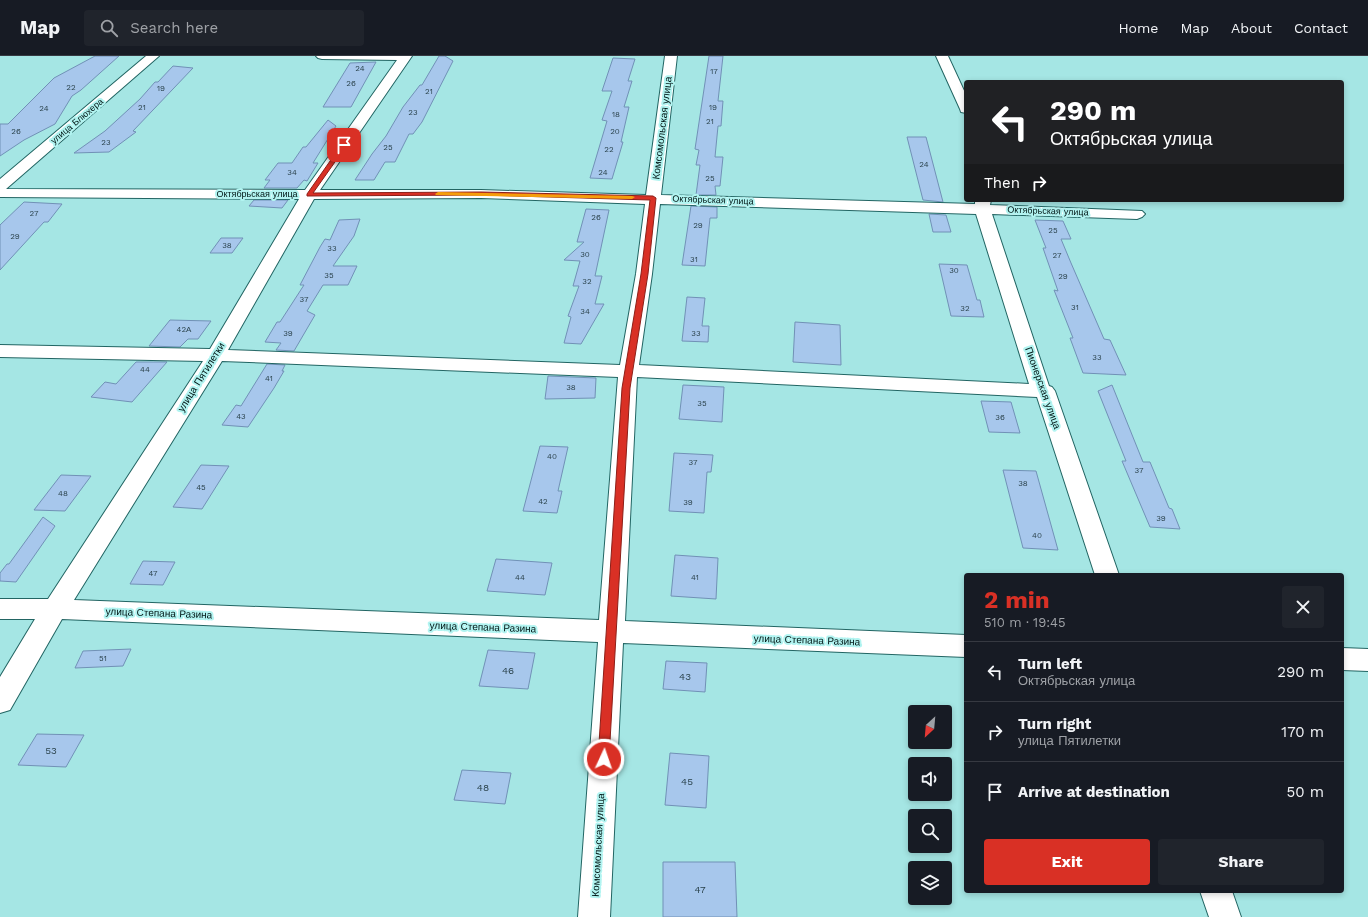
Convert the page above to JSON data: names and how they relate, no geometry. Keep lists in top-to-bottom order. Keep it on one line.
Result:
{"streets":{"street":["улица Блюхера","Комсомольская улица","Октябрьская улица","улица Пятилетки","Пионерская улица","улица Степана Разина"]},"crossings":[["Комсомольская улица","Октябрьская улица"],["Комсомольская улица","улица Степана Разина"],["Октябрьская улица","улица Пятилетки"],["Октябрьская улица","Пионерская улица"],["улица Пятилетки","улица Степана Разина"]],"house_numbers":["24","17","26","22","19","21","21","19","24","23","18","21","26","20","23","25","22","24","34","24","25","27","26","29","25","29","38","33","30","27","31","30","35","29","32","37","31","32","34","42А","39","33","33","44","41","38","35","43","36","40","37","37","38","45","48","42","39","39","40","47","44","41","51","46","43","53","45","48","47"],"north":"bottom left","page":{"header":"Map","search":"Search here","nav":["Home","Map","About","Contact"],"turn":["290 m","Октябрьская улица"],"then":"Then","heading":["2 min","510 m · 19:45"],"list":[{"name":"Turn left","note":"Октябрьская улица","value":"290 m"},{"name":"Turn right","note":"улица Пятилетки","value":"170 m"},{"name":"Arrive at destination","value":"50 m"}],"buttons":["Exit","Share"]}}
